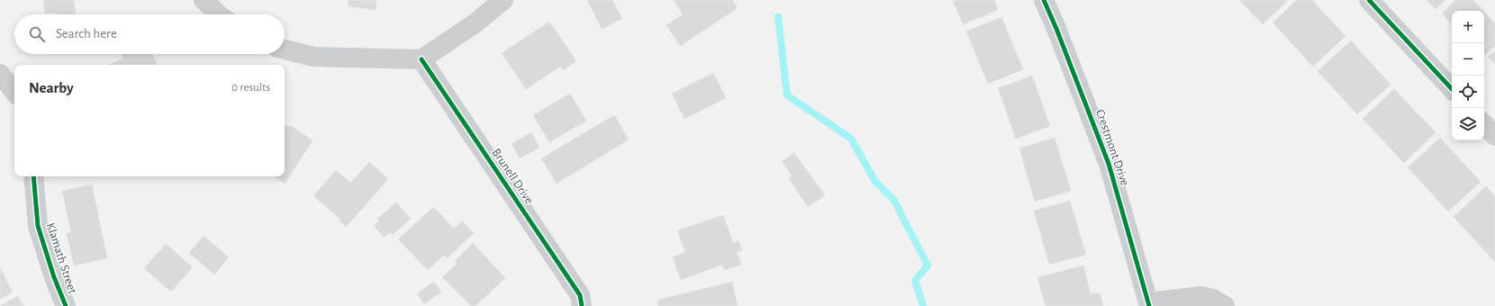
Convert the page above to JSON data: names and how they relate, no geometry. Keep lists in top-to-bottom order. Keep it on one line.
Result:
{"streets":{"street":["Crestmont Drive","Brunell Drive","Klamath Street"]},"page":{"map_buttons":["+","−"],"search":"Search here","heading":["Nearby","0 results"]}}
